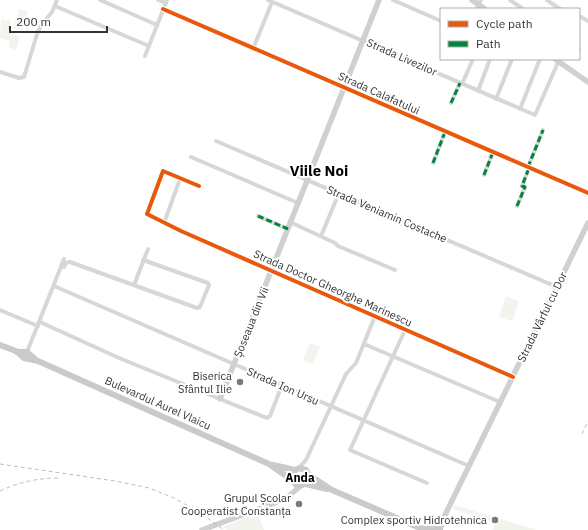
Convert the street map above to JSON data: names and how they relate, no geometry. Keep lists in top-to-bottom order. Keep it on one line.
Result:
{"streets":{"main road":["Bulevardul Aurel Vlaicu"],"street":["Strada Livezilor","Strada Calafatului","Strada Veniamin Costache","Strada Doctor Gheorghe Marinescu","Strada Vârful cu Dor","Șoseaua din Vii","Strada Ion Ursu"]},"crossings":[["Strada Livezilor","Șoseaua din Vii"],["Strada Calafatului","Șoseaua din Vii"],["Strada Veniamin Costache","Strada Vârful cu Dor"],["Strada Veniamin Costache","Șoseaua din Vii"],["Strada Doctor Gheorghe Marinescu","Strada Vârful cu Dor"],["Strada Doctor Gheorghe Marinescu","Șoseaua din Vii"],["Strada Vârful cu Dor","Strada Ion Ursu"],["Șoseaua din Vii","Strada Ion Ursu"]],"districts":["Viile Noi","Anda"],"places":["Biserica Sfântul Ilie","Grupul Școlar Cooperatist Constanța","Complex sportiv Hidrotehnica"],"legend":["Cycle path","Path"],"scale_bar":"200 m"}
